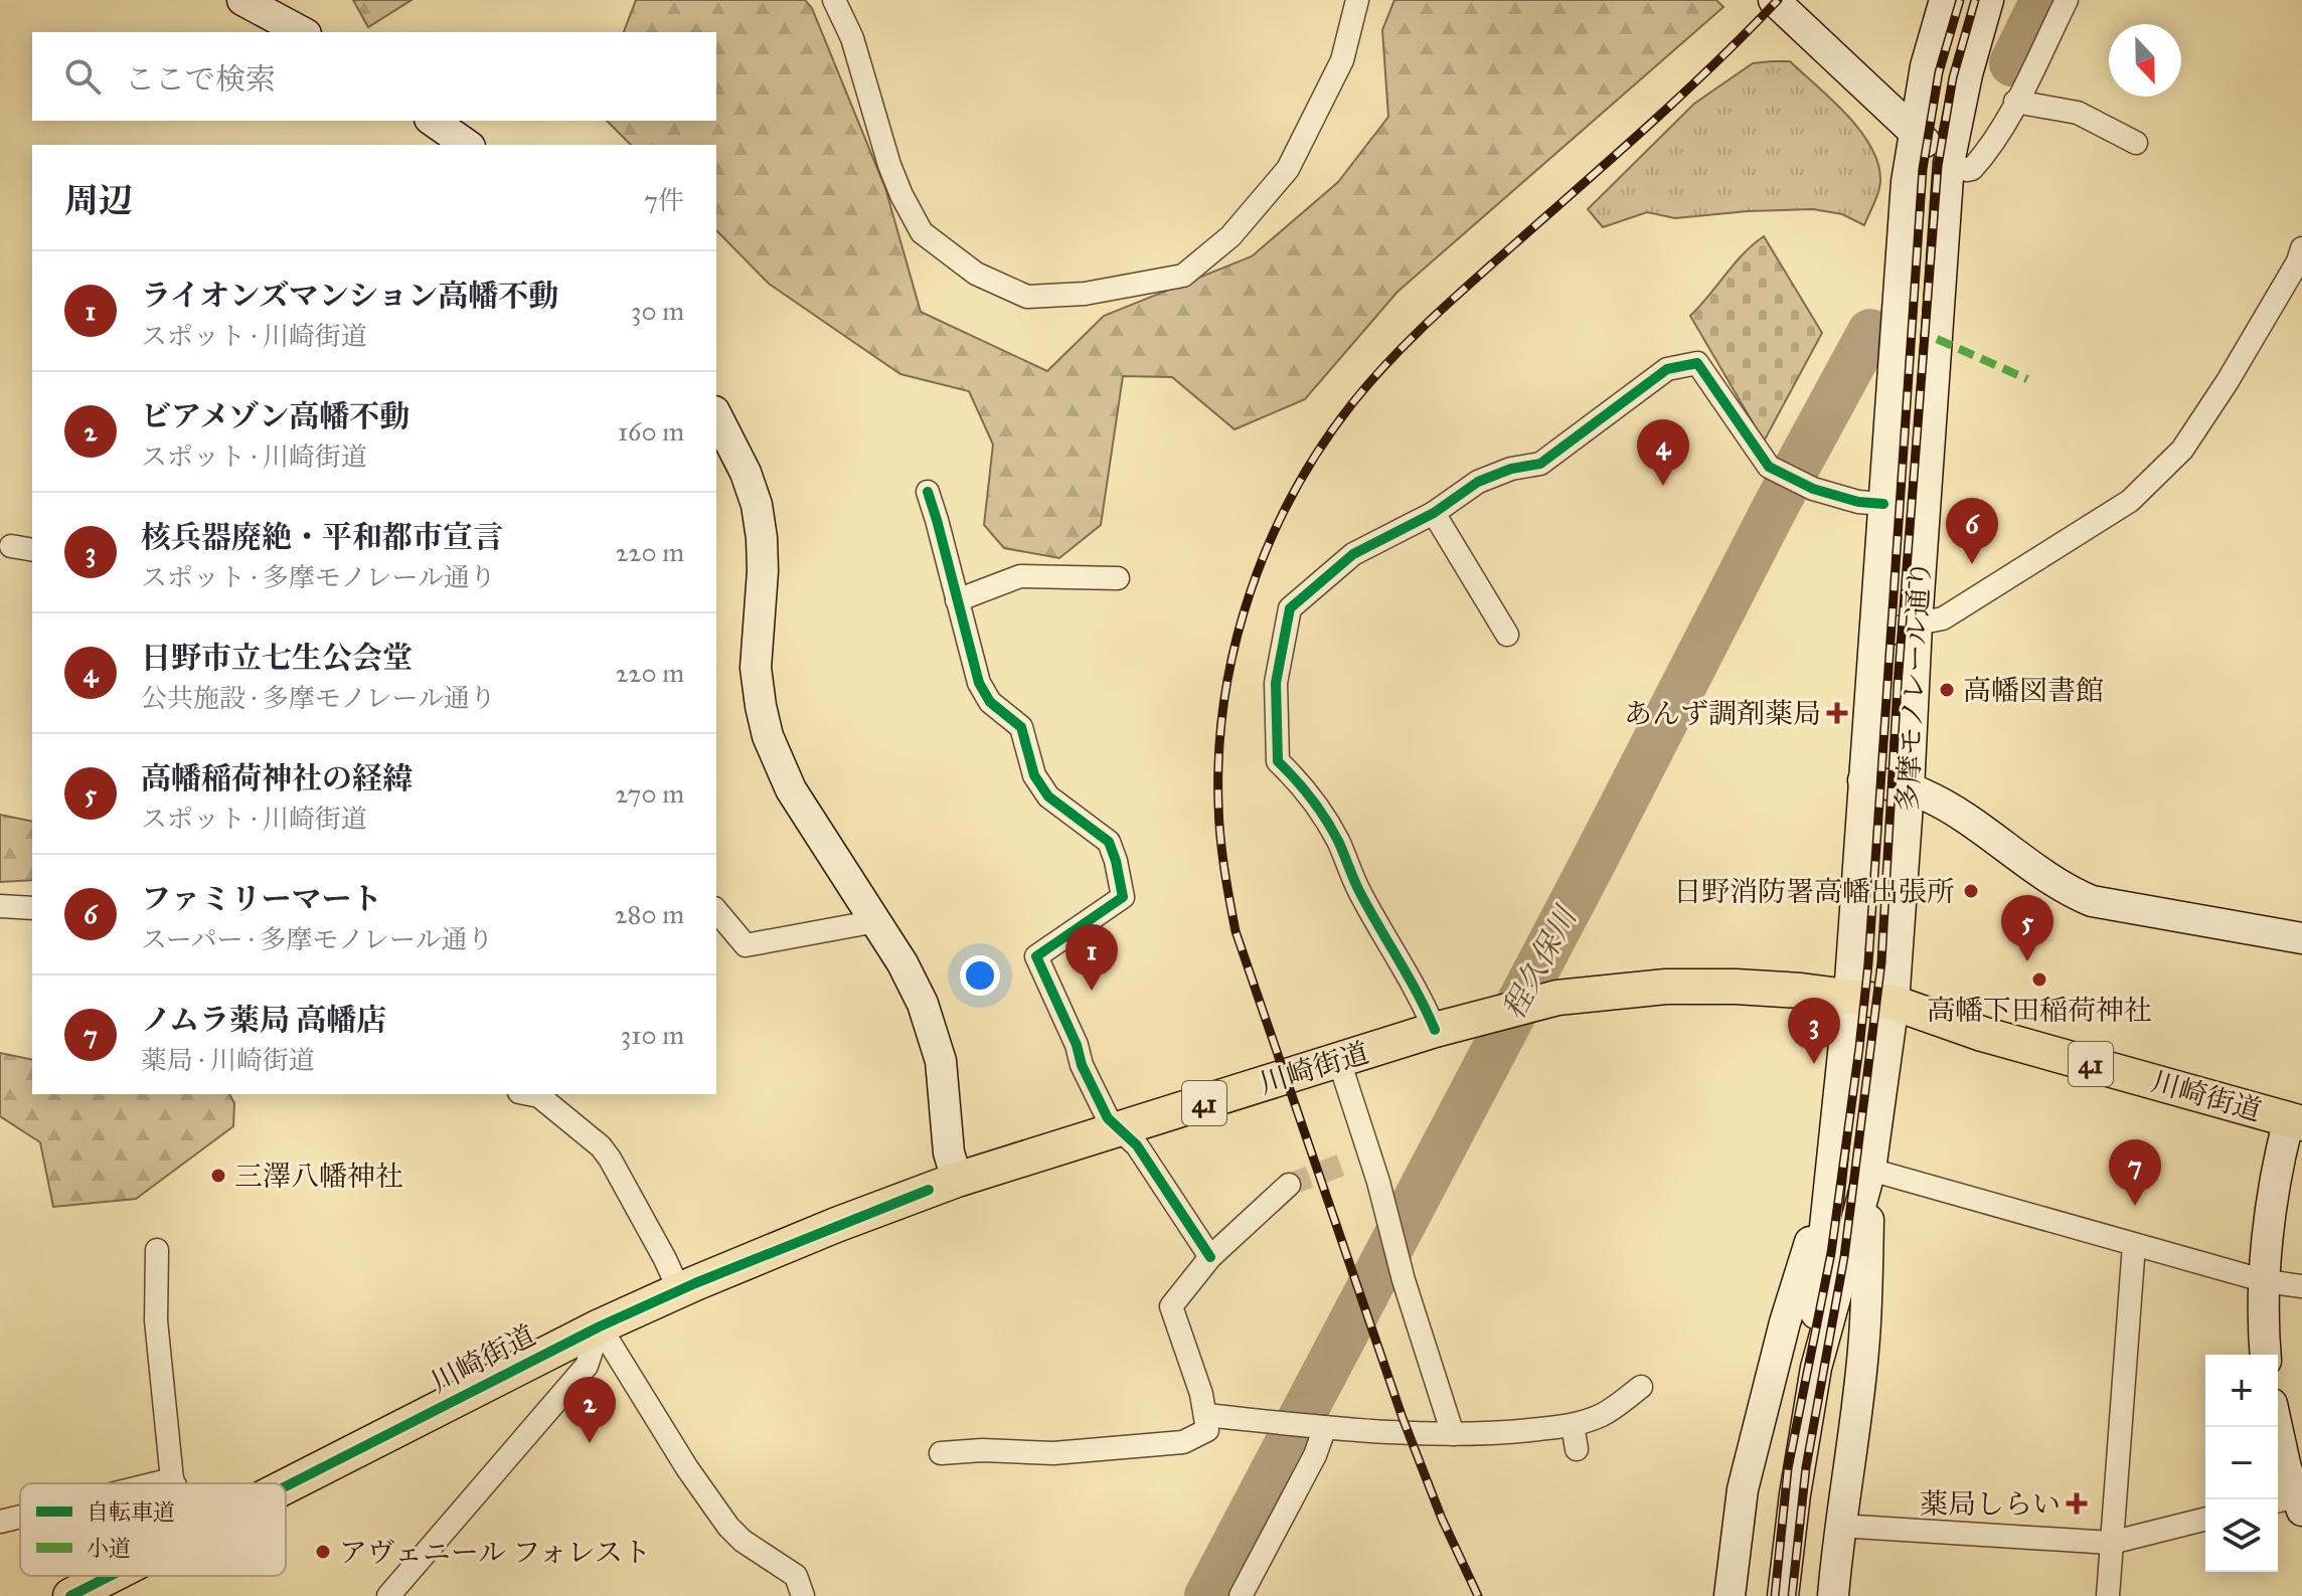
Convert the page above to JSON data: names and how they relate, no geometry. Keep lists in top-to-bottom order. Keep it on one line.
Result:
{"streets":{"main road":["多摩モノレール通り","41","川崎街道"]},"crossings":[["多摩モノレール通り","川崎街道"]],"water":["程久保川"],"places":{"other":["高幡図書館","日野消防署高幡出張所","高幡下田稲荷神社","三澤八幡神社","アヴェニール フォレスト"],"health":["あんず調剤薬局","薬局しらい"]},"legend":["自転車道","小道"],"north":"bottom","page":{"search":"ここで検索","heading":["周辺","7件"],"list":[{"mark":"1","name":"ライオンズマンション高幡不動","note":"スポット · 川崎街道","value":"30 m"},{"mark":"2","name":"ビアメゾン高幡不動","note":"スポット · 川崎街道","value":"160 m"},{"mark":"3","name":"核兵器廃絶・平和都市宣言","note":"スポット · 多摩モノレール通り","value":"220 m"},{"mark":"4","name":"日野市立七生公会堂","note":"公共施設 · 多摩モノレール通り","value":"220 m"},{"mark":"5","name":"高幡稲荷神社の経緯","note":"スポット · 川崎街道","value":"270 m"},{"mark":"6","name":"ファミリーマート","note":"スーパー · 多摩モノレール通り","value":"280 m"},{"mark":"7","name":"ノムラ薬局 高幡店","note":"薬局 · 川崎街道","value":"310 m"}],"pins":["4","6","5","1","3","7","2"],"map_buttons":["+","−"]}}
